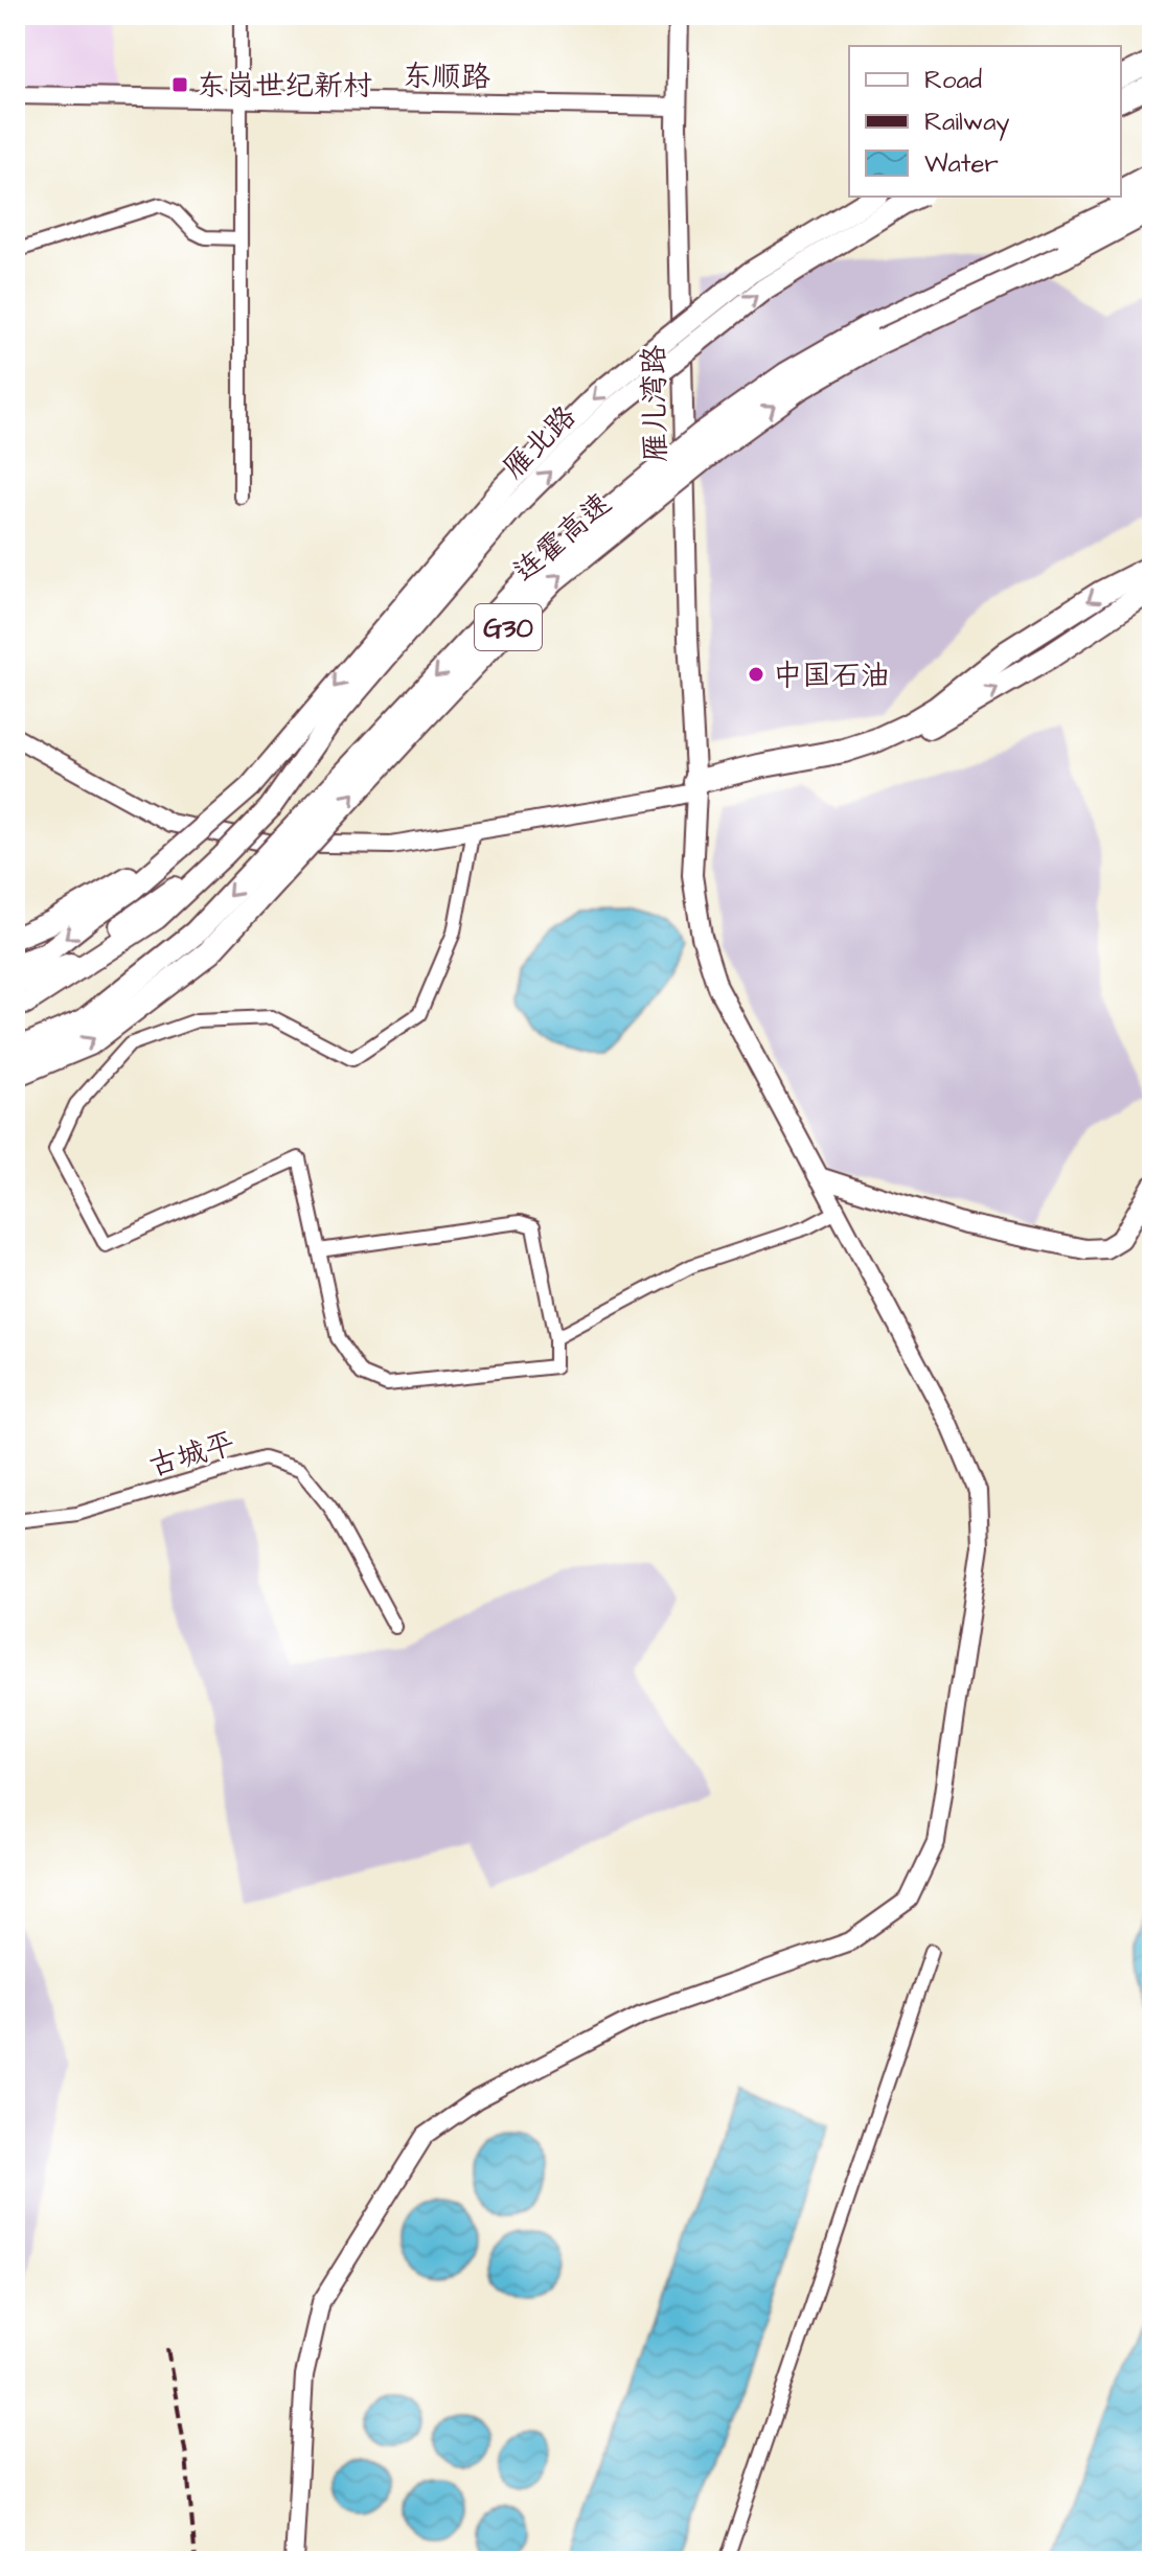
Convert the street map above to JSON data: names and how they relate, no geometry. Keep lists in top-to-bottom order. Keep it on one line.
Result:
{"streets":{"highway":["雁北路","连霍高速","G30"],"main road":["雁儿湾路"],"street":["东顺路","古城平"]},"crossings":[["东顺路","雁儿湾路"]],"places":{"transit":["东岗世纪新村"],"other":["中国石油"]},"legend":["Road","Railway","Water"]}
